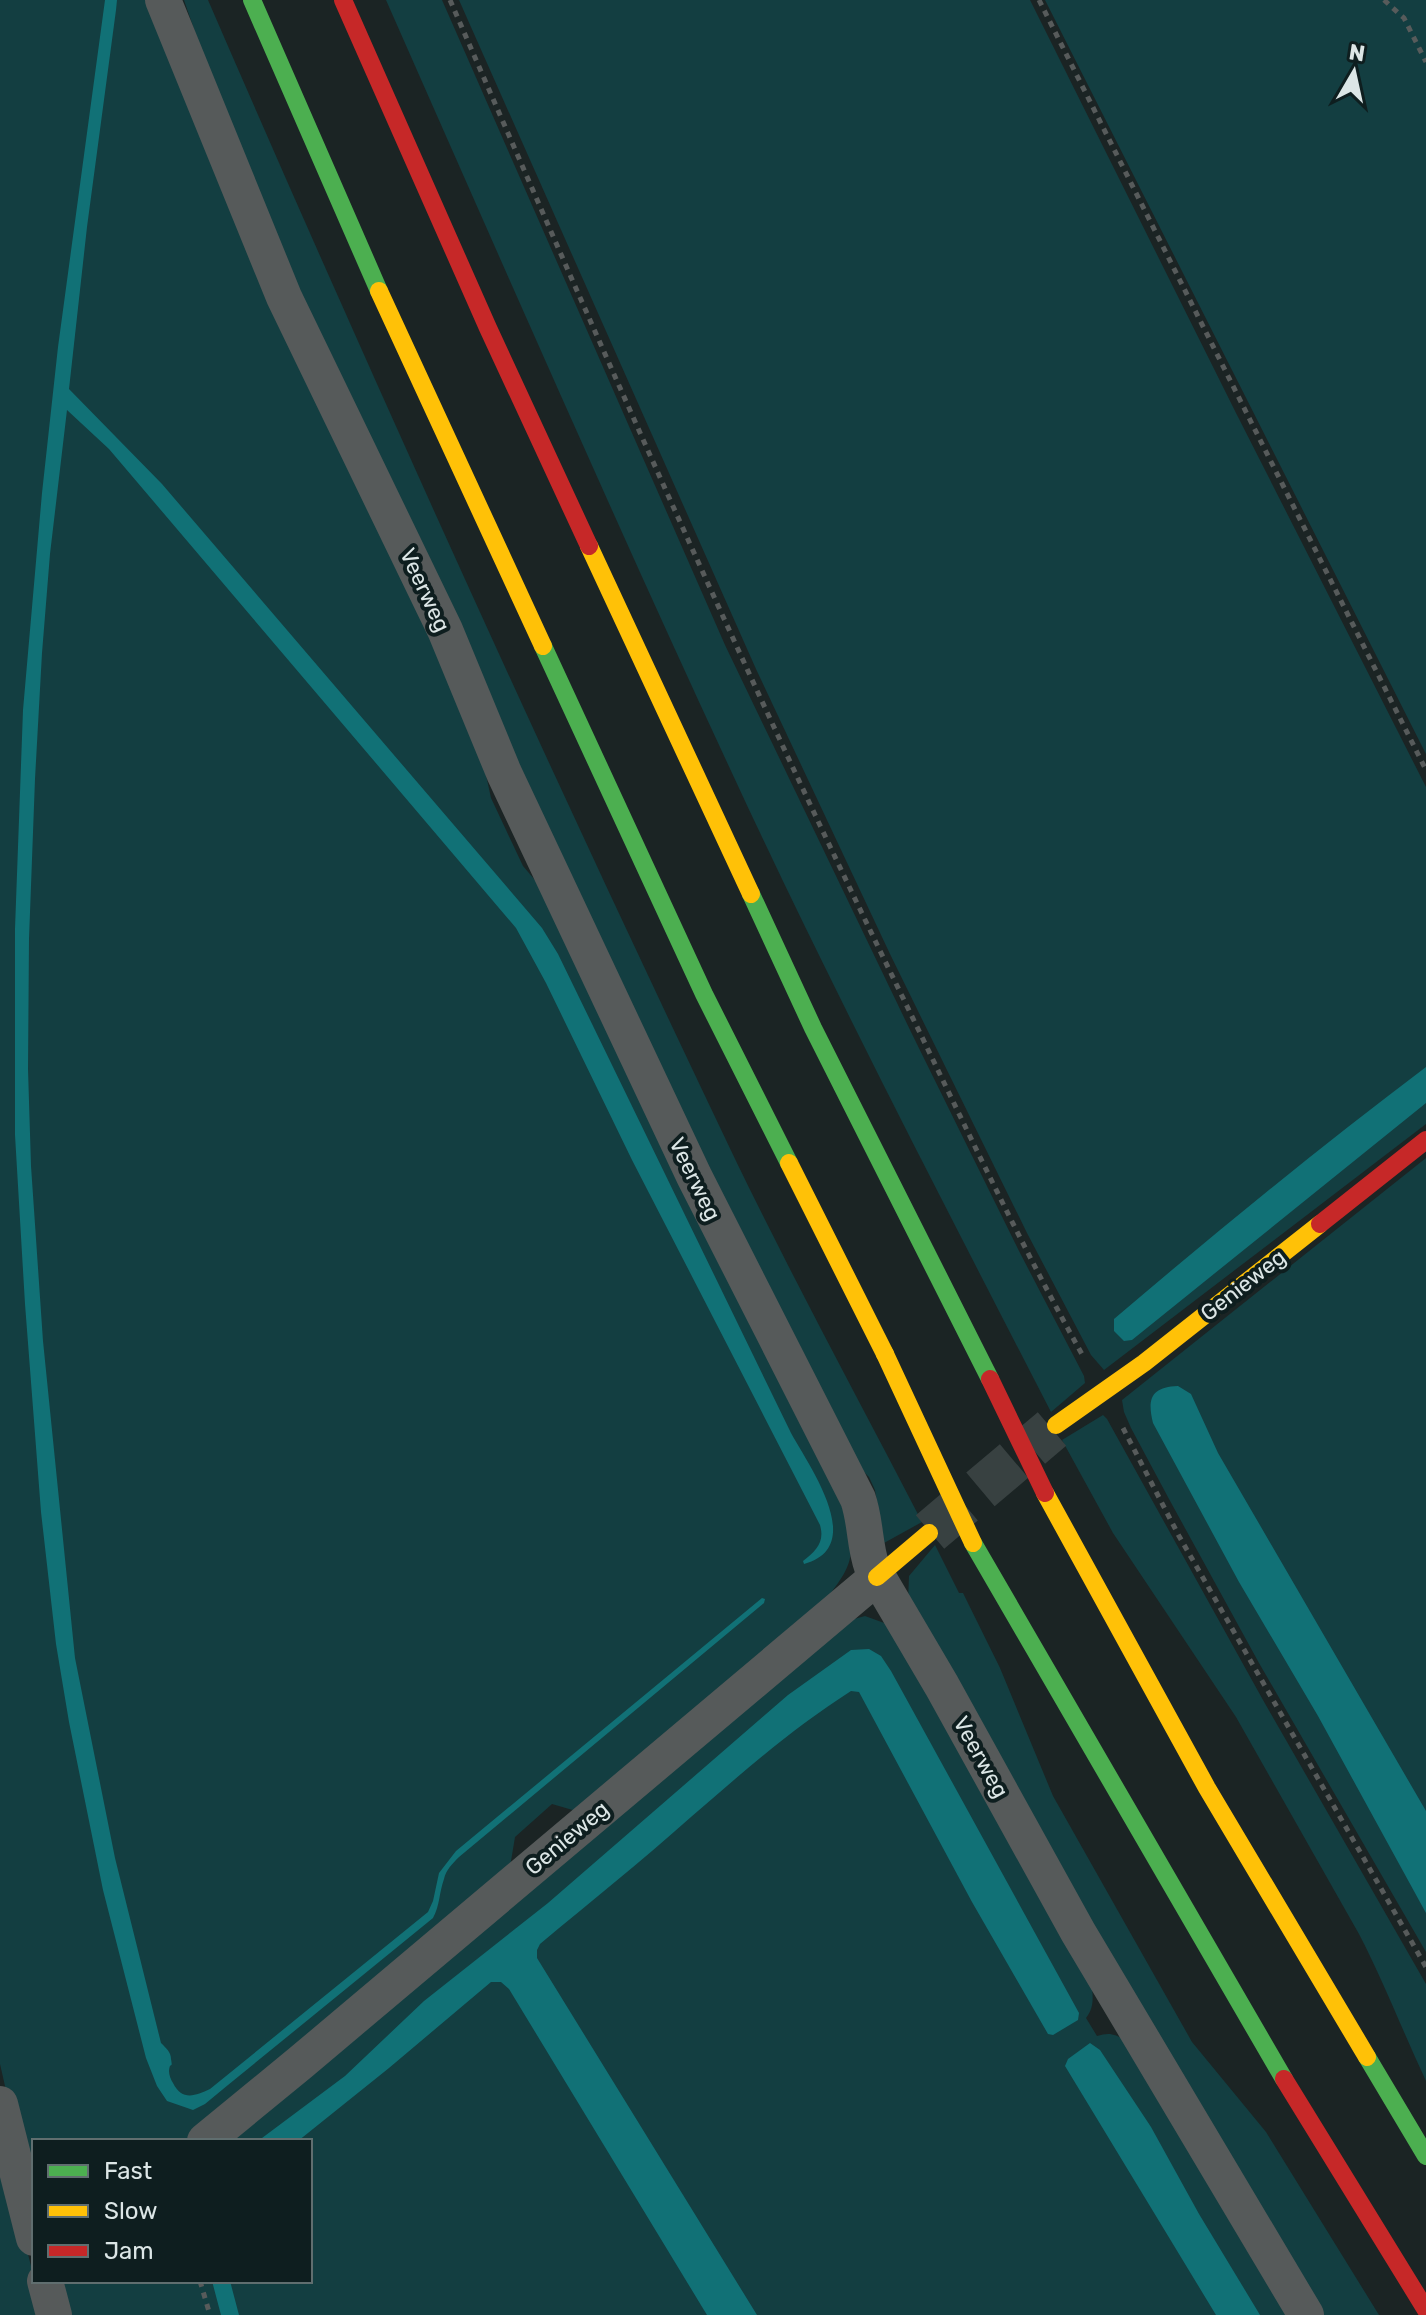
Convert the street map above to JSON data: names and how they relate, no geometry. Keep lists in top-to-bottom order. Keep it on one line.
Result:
{"streets":{"main road":["Genieweg"],"street":["Veerweg"]},"crossings":[["Veerweg","Genieweg"]],"legend":["Fast","Slow","Jam"],"north":"top"}
